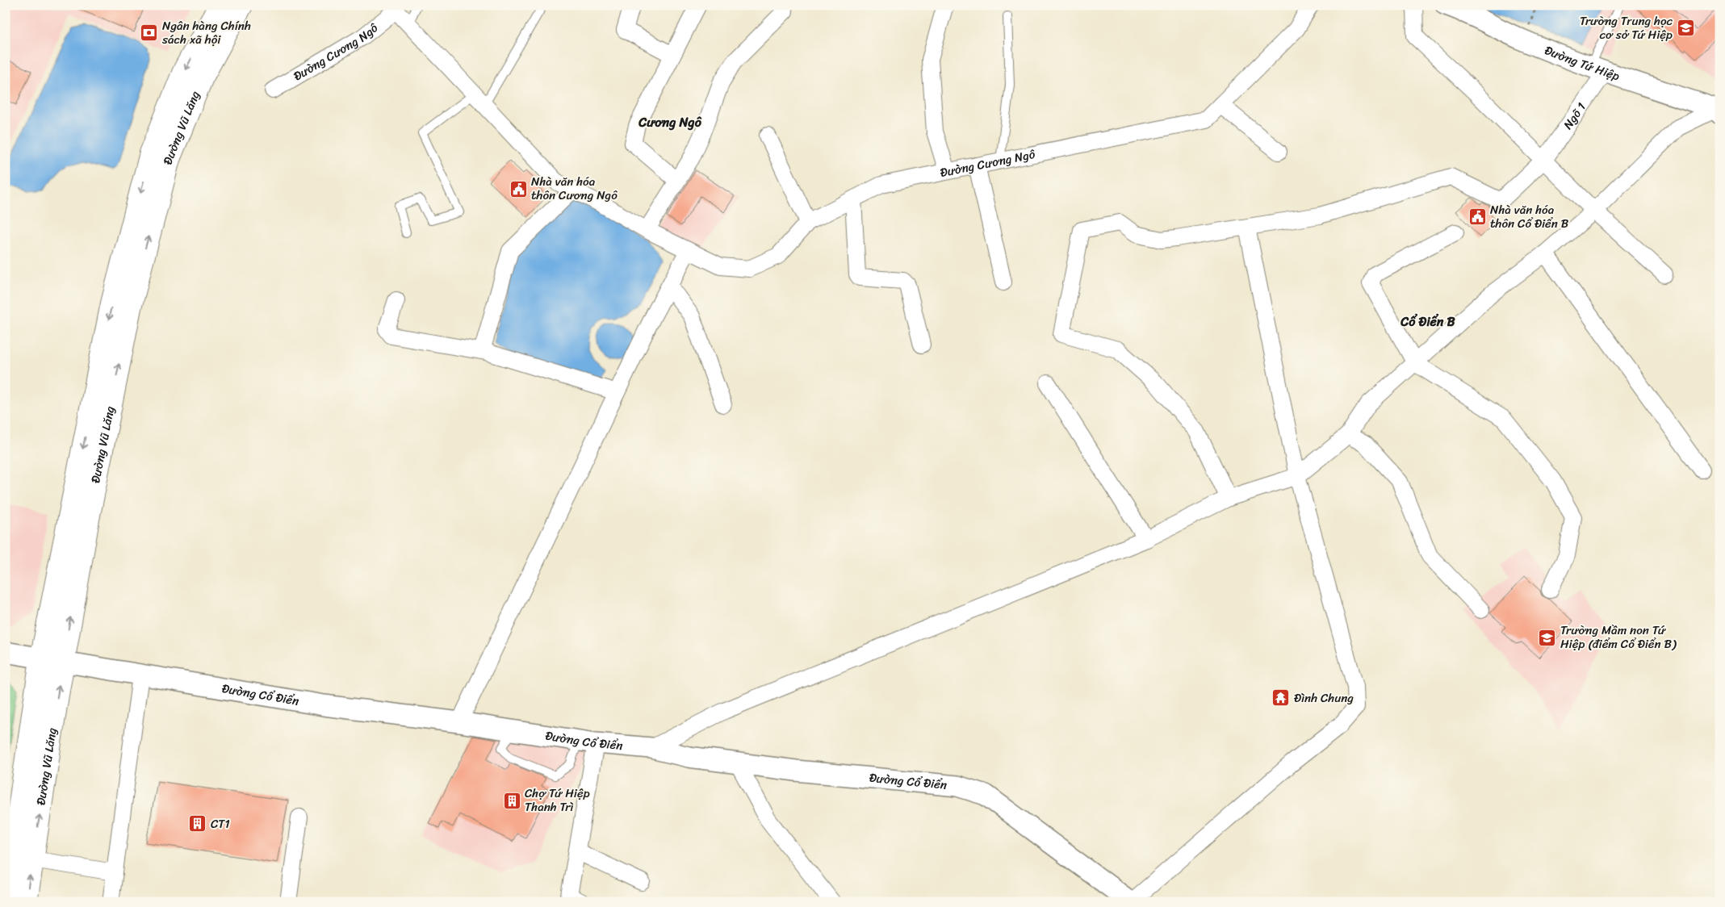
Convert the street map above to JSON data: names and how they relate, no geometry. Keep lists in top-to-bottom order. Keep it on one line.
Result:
{"streets":{"main road":["Đường Vũ Lăng"],"street":["Đường Cương Ngô","Đường Tứ Hiệp","Ngõ 1","Đường Cổ Điển"]},"crossings":[["Đường Tứ Hiệp","Ngõ 1"],["Đường Vũ Lăng","Đường Cổ Điển"]],"districts":["Cương Ngô","Cổ Điển B"],"places":{"school or university":["Trường Trung học cơ sở Tứ Hiệp","Trường Mầm non Tứ Hiệp (điểm Cổ Điển B)"],"bank":["Ngân hàng Chính sách xã hội"],"public building":["Nhà văn hóa thôn Cương Ngô","Nhà văn hóa thôn Cổ Điển B"],"temple":["Đình Chung"],"building":["Chợ Tứ Hiệp Thanh Trì","CT1"]}}
